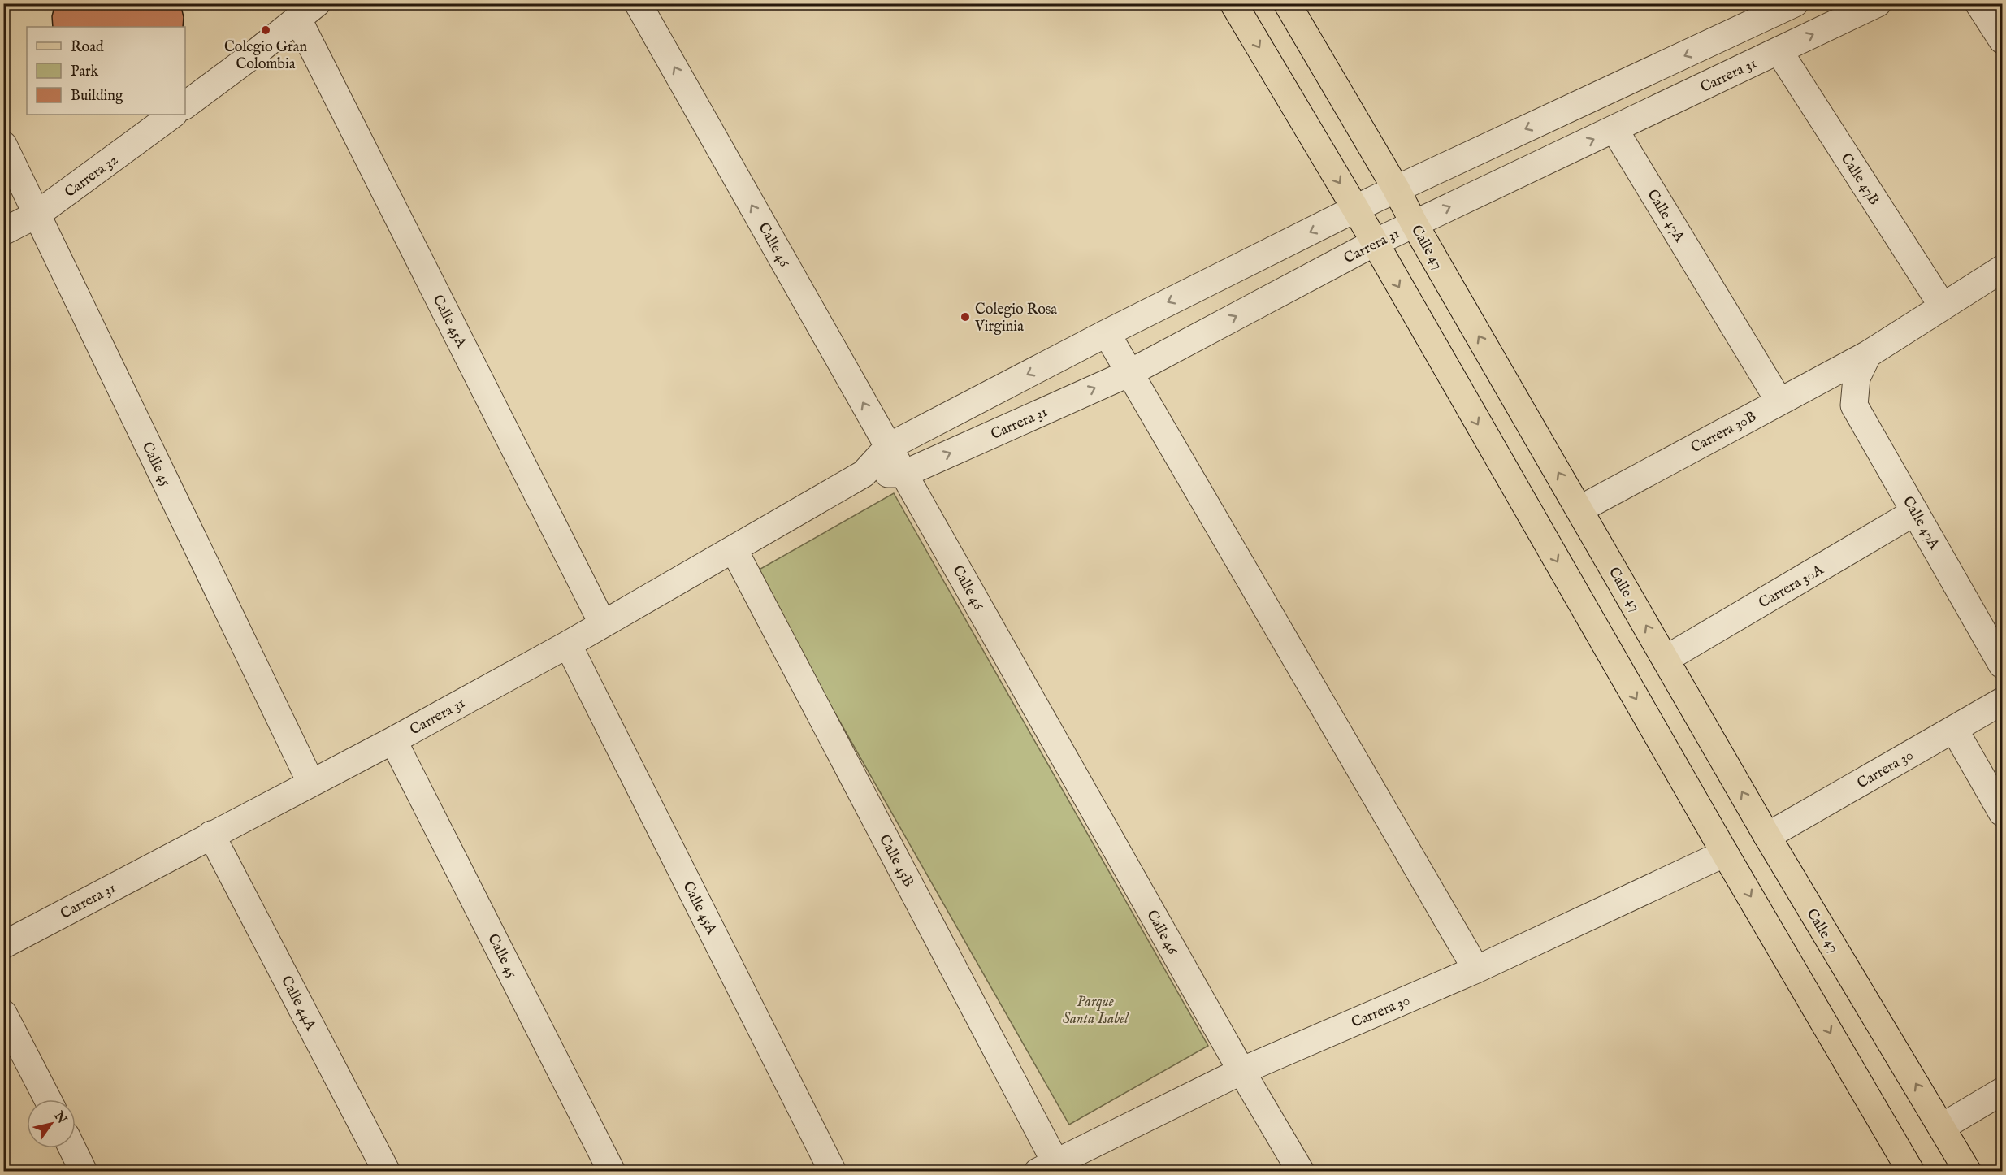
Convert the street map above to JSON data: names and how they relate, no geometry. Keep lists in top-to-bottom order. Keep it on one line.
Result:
{"streets":{"main road":["Calle 47"],"street":["Carrera 31","Carrera 32","Calle 47B","Calle 47A","Calle 46","Calle 45A","Carrera 30B","Calle 45","Carrera 30A","Carrera 30","Calle 45B","Calle 44A"]},"crossings":[["Carrera 31","Calle 47B"],["Carrera 31","Calle 47A"],["Carrera 31","Calle 46"],["Carrera 31","Calle 47"],["Carrera 31","Calle 45A"],["Carrera 31","Calle 45"],["Carrera 31","Calle 45B"],["Carrera 31","Calle 44A"],["Carrera 32","Calle 45"],["Calle 47B","Carrera 30B"],["Calle 47A","Carrera 30B"],["Calle 47A","Carrera 30A"],["Calle 46","Carrera 30"],["Calle 47","Carrera 30B"],["Calle 47","Carrera 30A"],["Calle 47","Carrera 30"],["Carrera 30","Calle 45B"]],"one_way":["Calle 46"],"parks":["Parque Santa Isabel"],"places":["Colegio Gran Colombia","Colegio Rosa Virginia"],"legend":["Road","Park","Building"],"north":"top right"}
